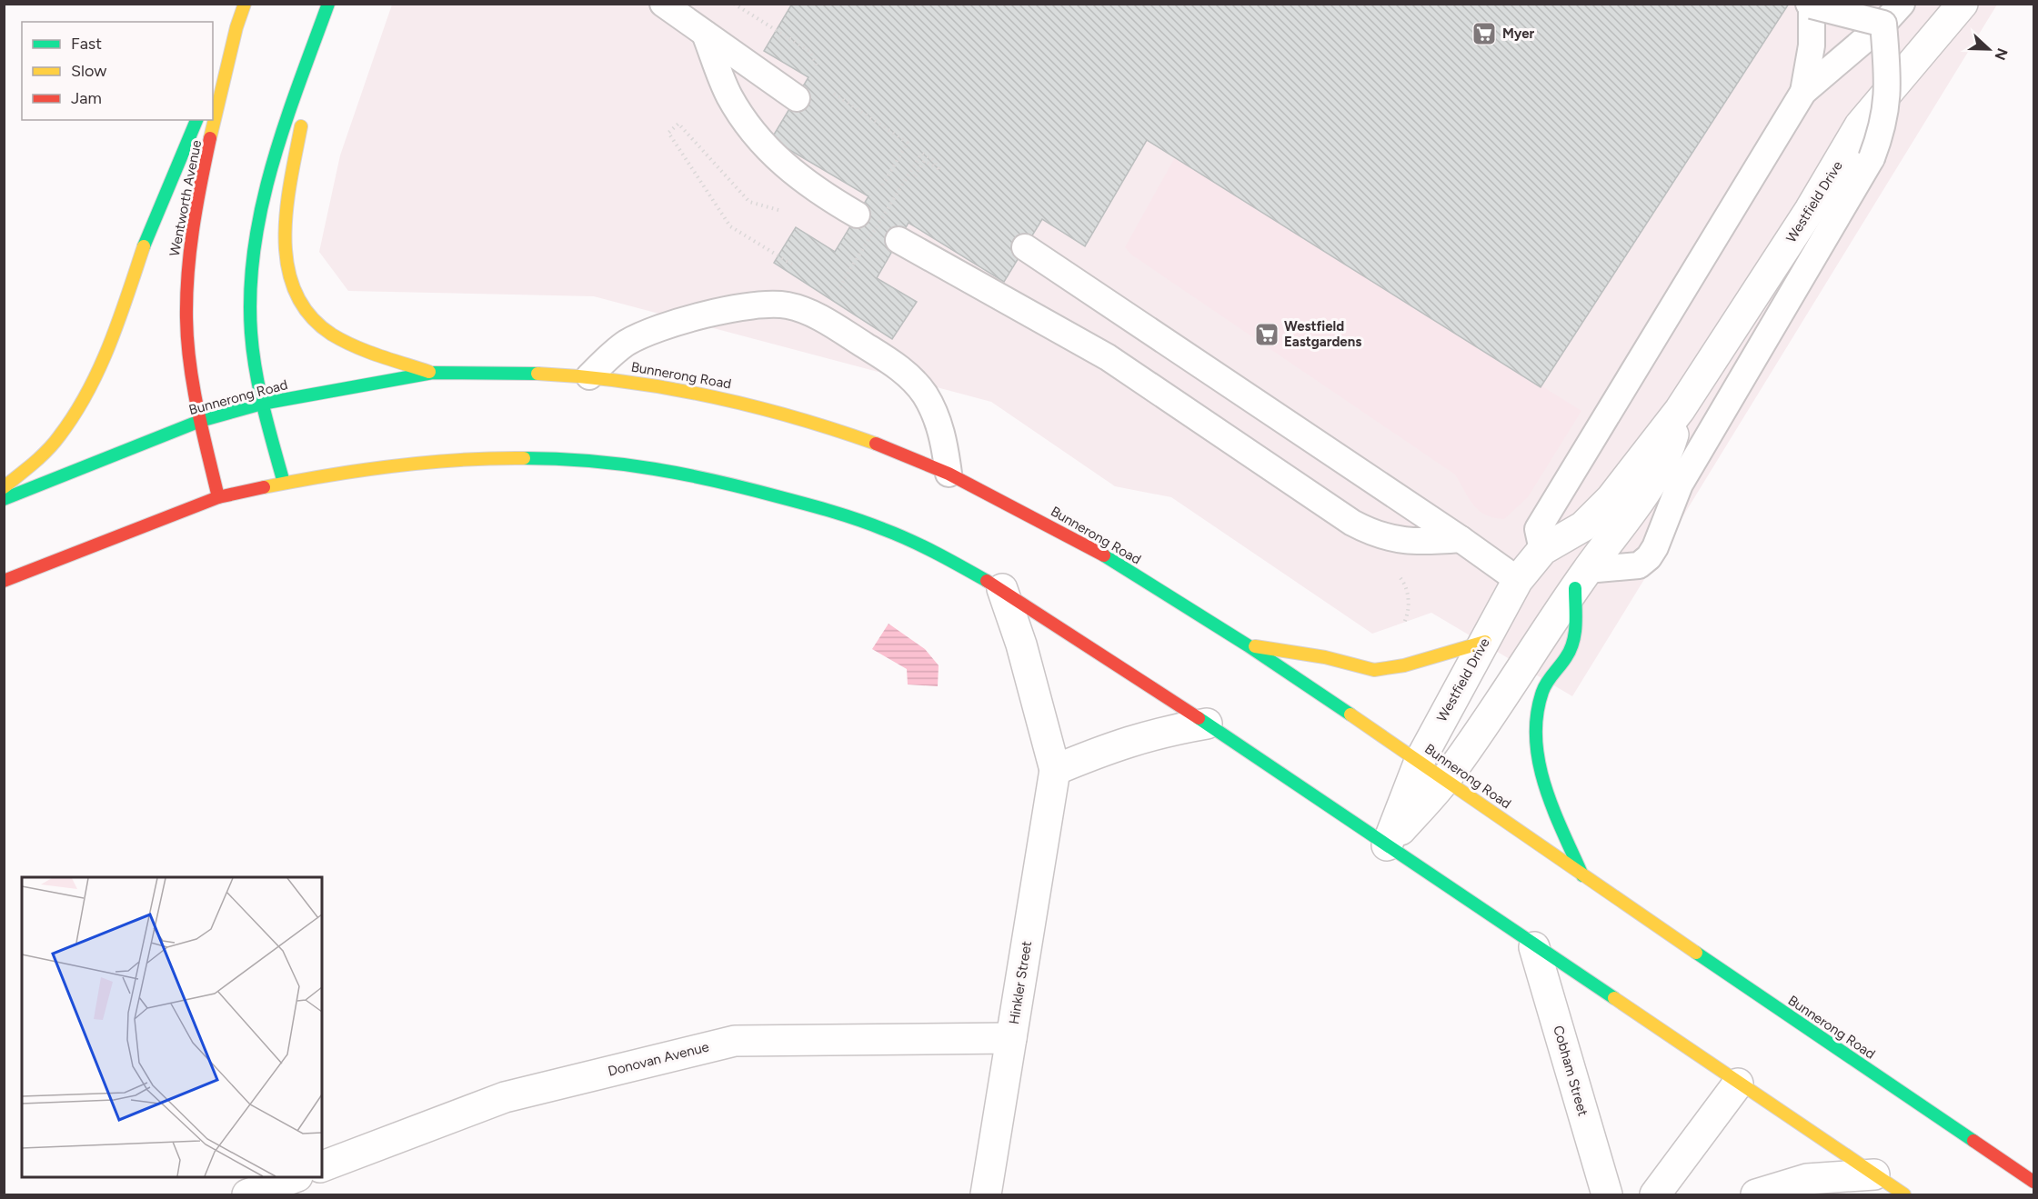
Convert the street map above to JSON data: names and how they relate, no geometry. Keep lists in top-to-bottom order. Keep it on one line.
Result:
{"streets":{"main road":["Wentworth Avenue","Bunnerong Road"],"street":["Westfield Drive","Hinkler Street","Donovan Avenue","Cobham Street"]},"crossings":[["Wentworth Avenue","Bunnerong Road"],["Westfield Drive","Bunnerong Road"],["Hinkler Street","Donovan Avenue"]],"places":{"supermarket":["Myer","Westfield Eastgardens"]},"legend":["Fast","Slow","Jam"],"north":"right"}
